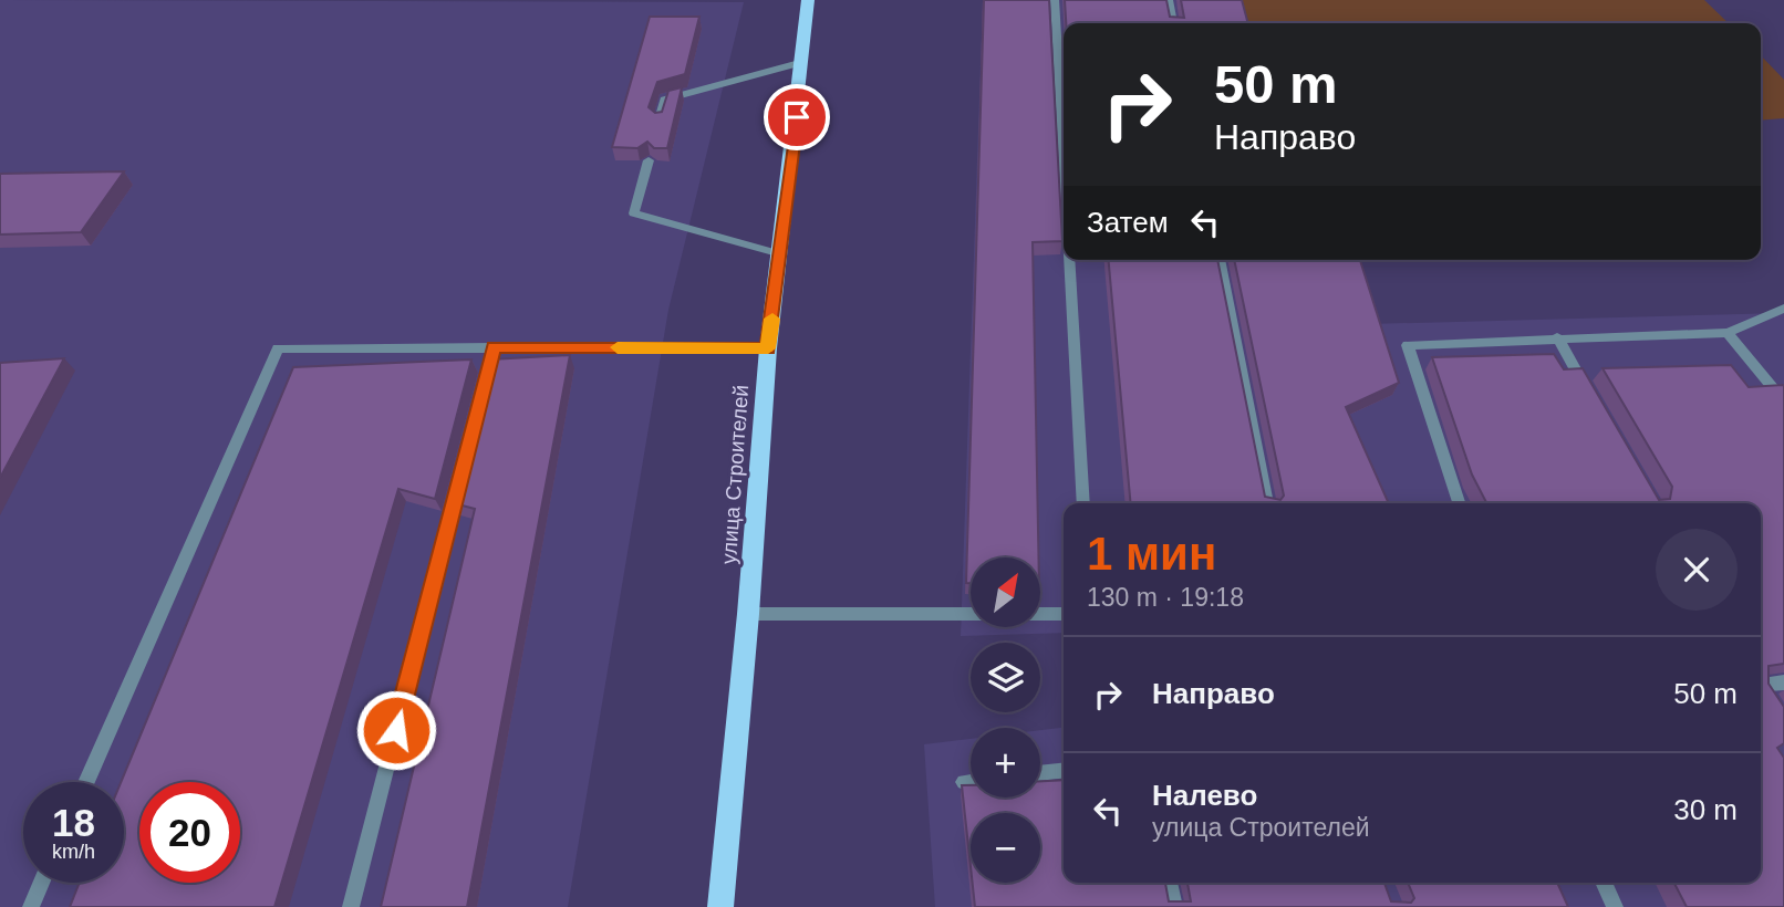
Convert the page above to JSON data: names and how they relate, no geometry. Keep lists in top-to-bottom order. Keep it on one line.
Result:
{"streets":{"main road":["улица Строителей"]},"north":"top right","page":{"turn":["50 m","Направо"],"then":"Затем","heading":["1 мин","130 m · 19:18"],"map_buttons":["+","−"],"list":[{"name":"Направо","value":"50 m"},{"name":"Налево","note":"улица Строителей","value":"30 m"}],"speed":"18 km/h","limit":"20"}}
